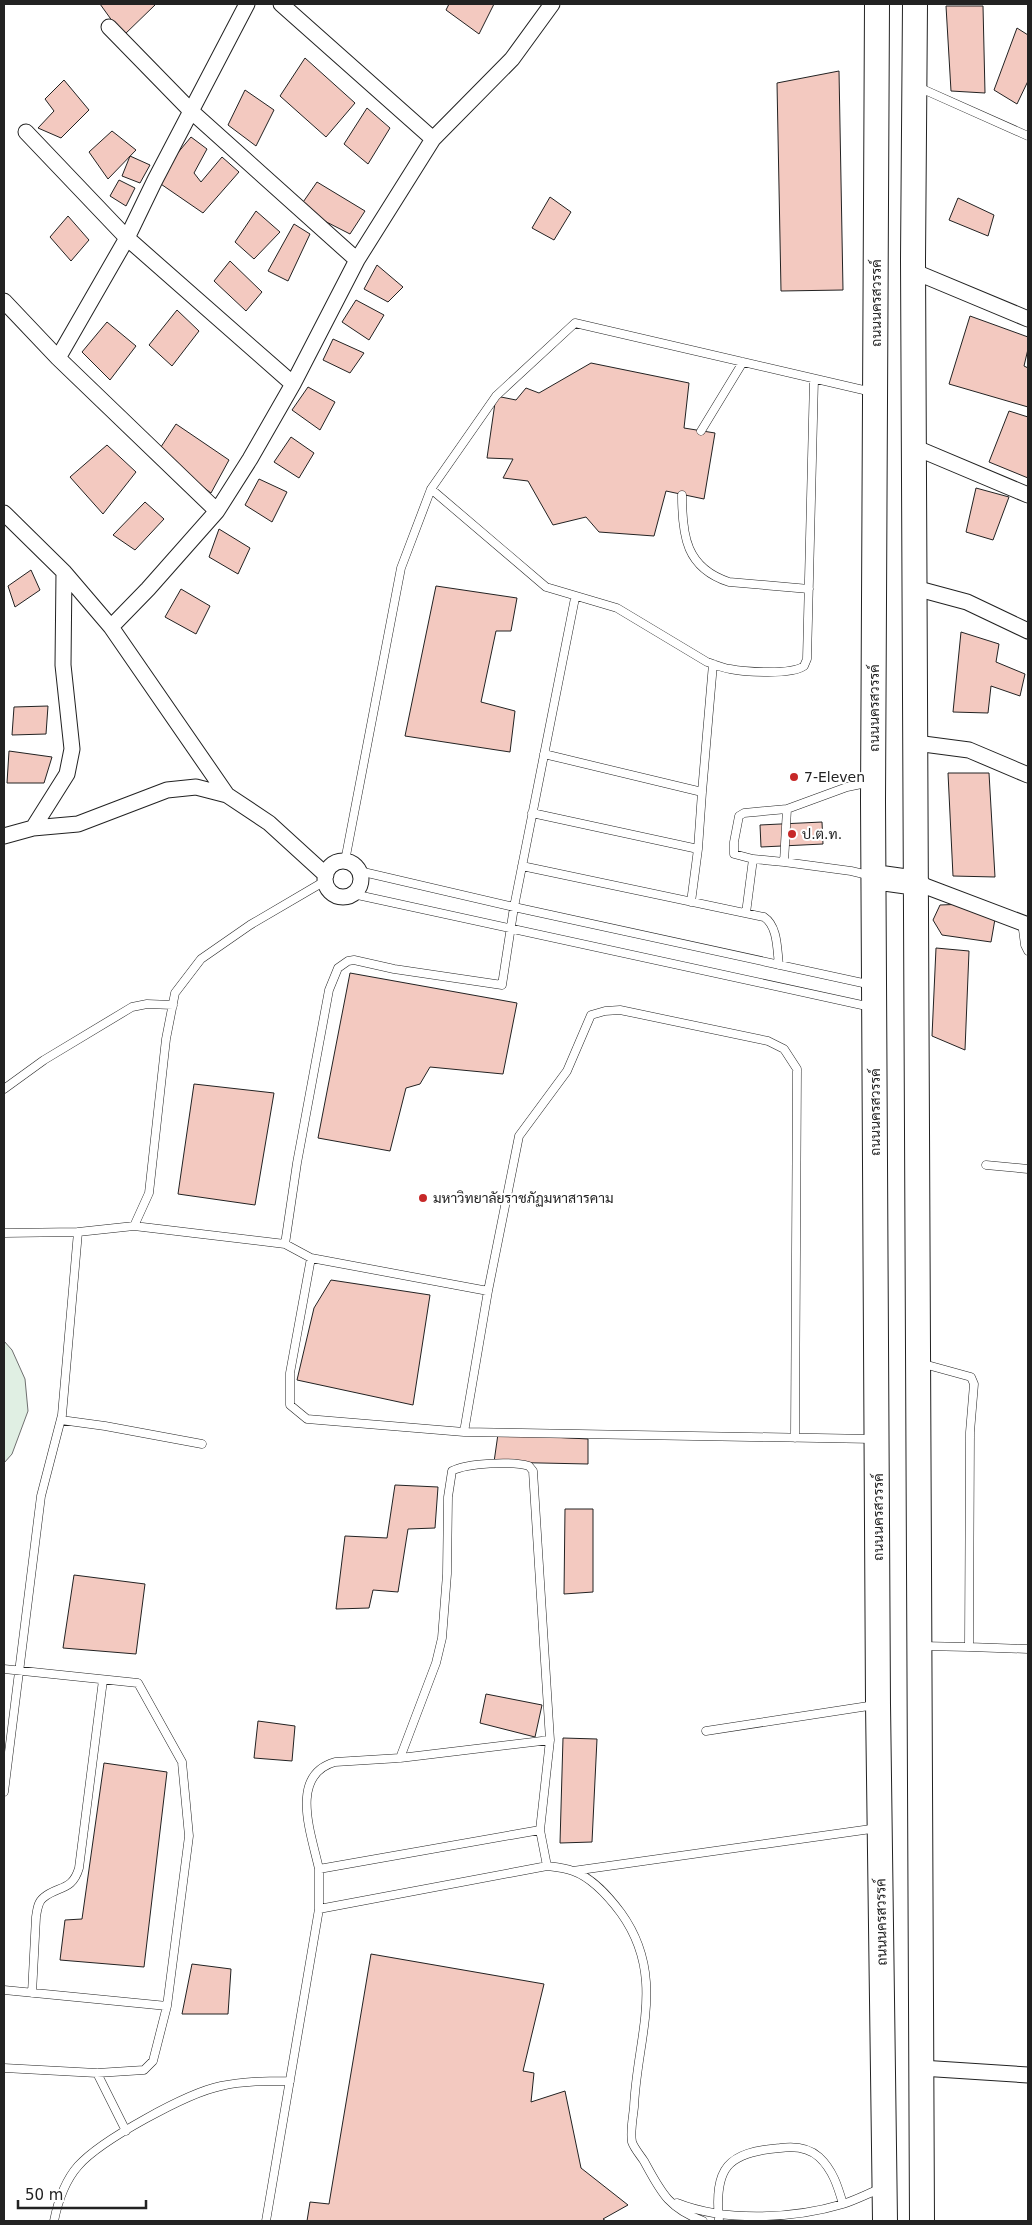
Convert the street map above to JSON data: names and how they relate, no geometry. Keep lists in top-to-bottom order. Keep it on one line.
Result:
{"streets":{"main road":["ถนนนครสวรรค์"]},"places":["7-Eleven","ป.ต.ท.","มหาวิทยาลัยราชภัฏมหาสารคาม"],"scale_bar":"50 m"}
